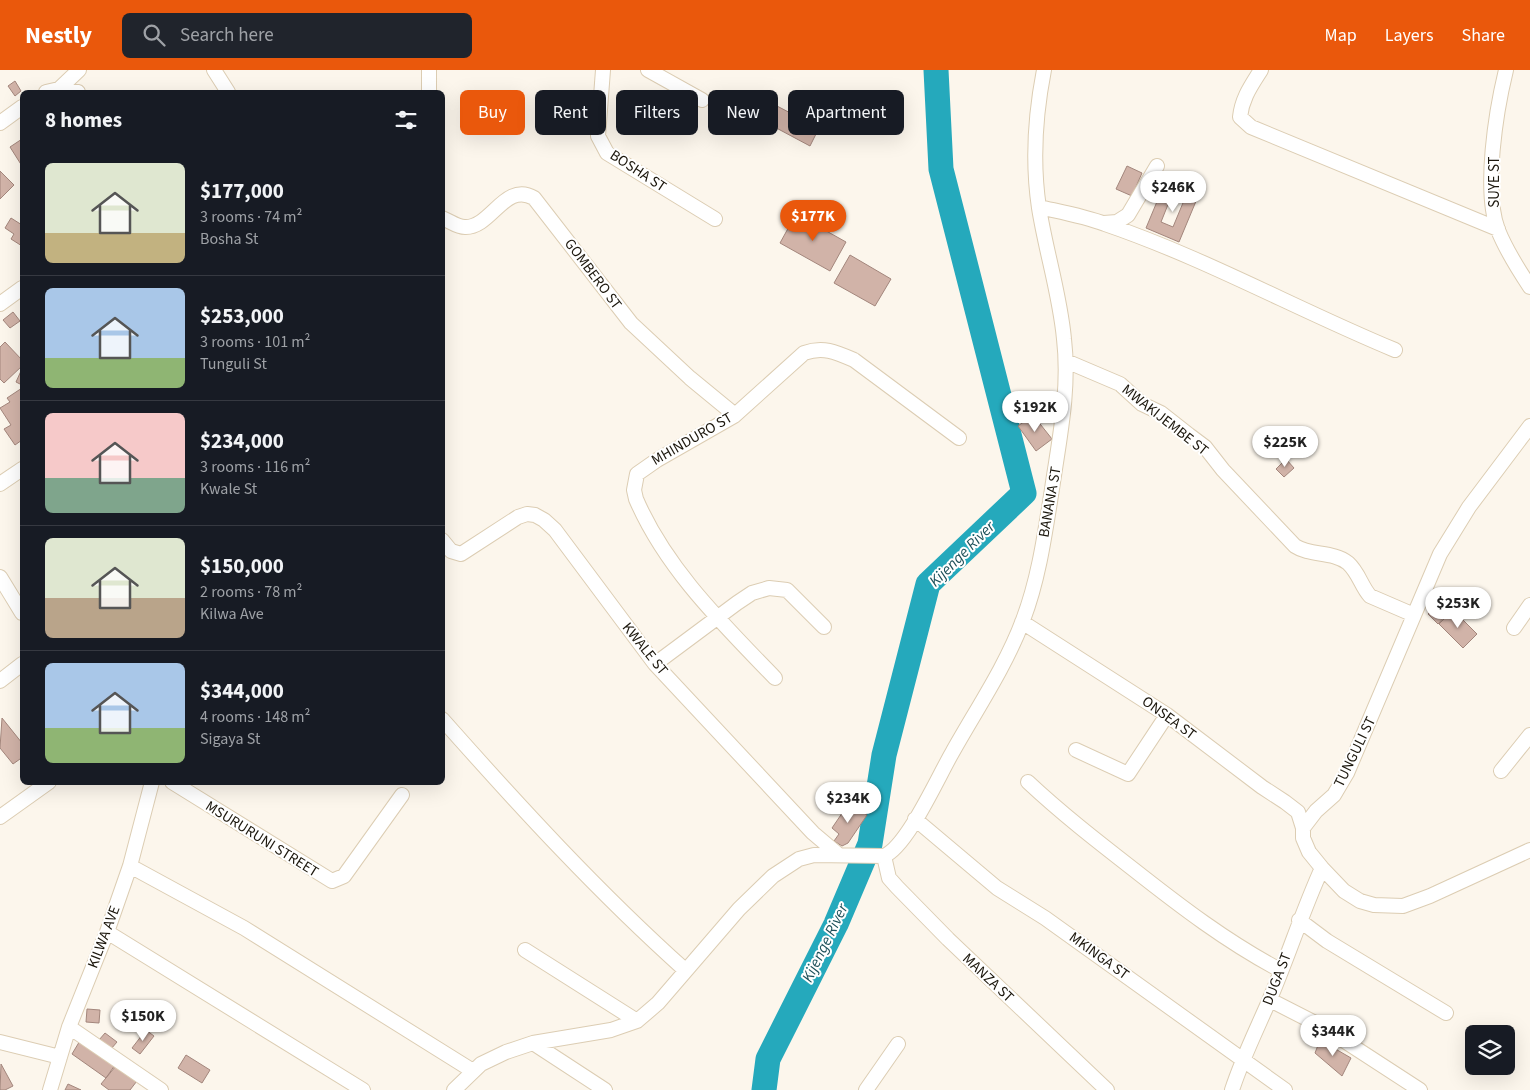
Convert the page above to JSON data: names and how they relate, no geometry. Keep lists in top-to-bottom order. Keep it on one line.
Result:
{"streets":{"street":["BOSHA ST","SUYE ST","GOMBERO ST","MWAKIJEMBE ST","MHINDURO ST","BANANA ST","KWALE ST","ONSEA ST","TUNGULI ST","MSURURUNI STREET","KILWA AVE","MKINGA ST","MANZA ST","DUGA ST"]},"crossings":[["GOMBERO ST","MHINDURO ST"],["MWAKIJEMBE ST","BANANA ST"],["MWAKIJEMBE ST","TUNGULI ST"],["BANANA ST","ONSEA ST"],["BANANA ST","MKINGA ST"],["BANANA ST","MANZA ST"],["ONSEA ST","TUNGULI ST"],["MKINGA ST","DUGA ST"]],"water":["Kijenge River"],"page":{"header":"Nestly","search":"Search here","nav":["Map","Layers","Share"],"chip":["Buy","Rent","Filters","New","Apartment"],"heading":"8 homes","list":[{"name":"$177,000","note":"3 rooms · 74 m² · Bosha St"},{"name":"$253,000","note":"3 rooms · 101 m² · Tunguli St"},{"name":"$234,000","note":"3 rooms · 116 m² · Kwale St"},{"name":"$150,000","note":"2 rooms · 78 m² · Kilwa Ave"},{"name":"$344,000","note":"4 rooms · 148 m² · Sigaya St"}],"price":["$246K","$177K","$192K","$225K","$253K","$234K","$150K","$344K"]}}
